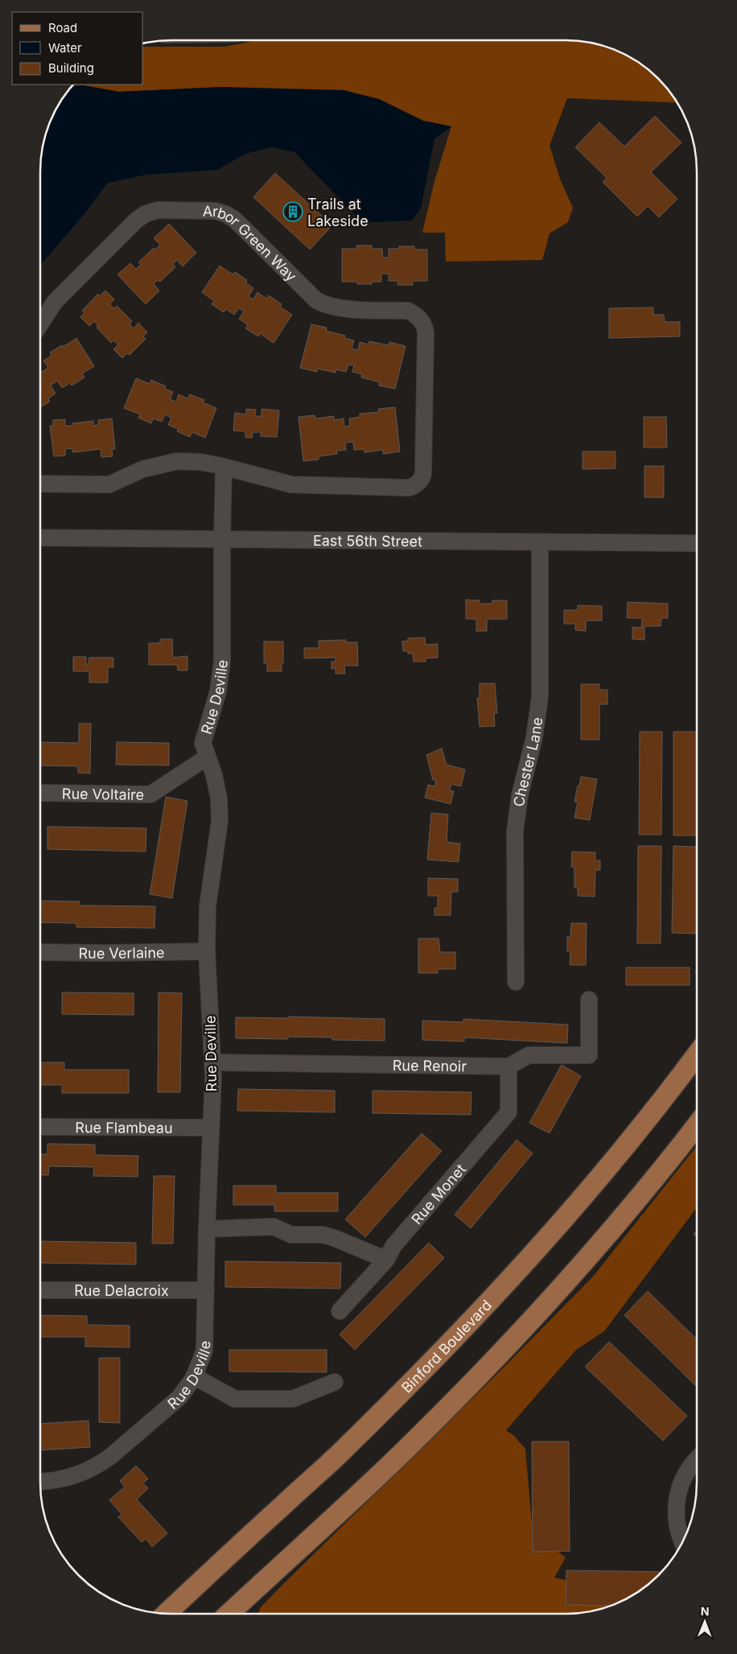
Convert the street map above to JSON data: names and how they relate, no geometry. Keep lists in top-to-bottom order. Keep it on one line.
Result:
{"streets":{"main road":["Binford Boulevard"],"street":["Arbor Green Way","East 56th Street","Rue Deville","Chester Lane","Rue Voltaire","Rue Verlaine","Rue Renoir","Rue Flambeau","Rue Monet","Rue Delacroix"]},"crossings":[["Arbor Green Way","Rue Deville"],["East 56th Street","Rue Deville"],["East 56th Street","Chester Lane"],["Rue Deville","Rue Voltaire"],["Rue Deville","Rue Verlaine"],["Rue Deville","Rue Renoir"],["Rue Deville","Rue Flambeau"],["Rue Deville","Rue Delacroix"],["Rue Renoir","Rue Monet"]],"places":{"building":["Trails at Lakeside"]},"legend":["Road","Water","Building"],"north":"top"}
